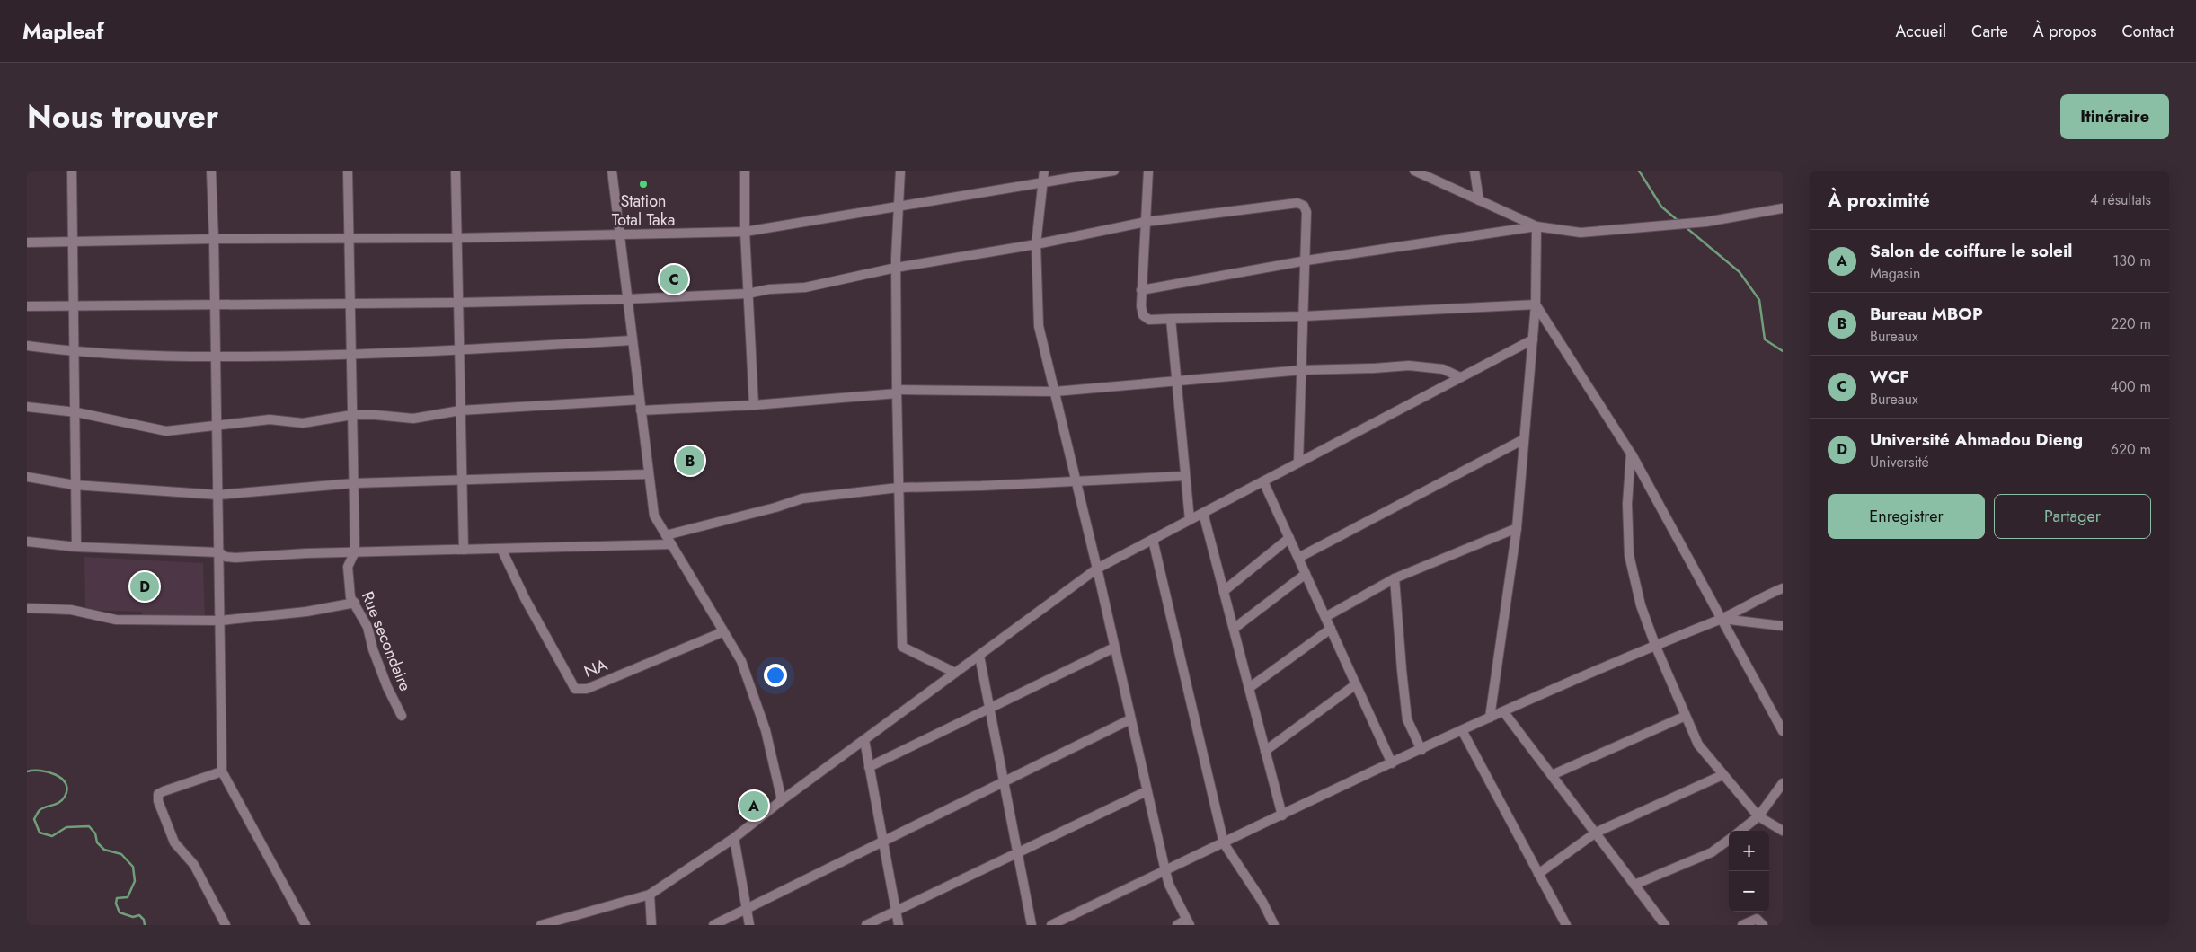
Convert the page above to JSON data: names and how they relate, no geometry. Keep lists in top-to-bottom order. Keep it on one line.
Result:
{"streets":{"street":["Rue secondaire","NA"]},"places":["Station Total Taka"],"page":{"header":"Mapleaf","nav":["Accueil","Carte","À propos","Contact"],"title":"Nous trouver","buttons":["Itinéraire",["Enregistrer","Partager"]],"heading":["À proximité","4 résultats"],"list":[{"mark":"A","name":"Salon de coiffure le soleil","note":"Magasin","value":"130 m"},{"mark":"B","name":"Bureau MBOP","note":"Bureaux","value":"220 m"},{"mark":"C","name":"WCF","note":"Bureaux","value":"400 m"},{"mark":"D","name":"Université Ahmadou Dieng","note":"Université","value":"620 m"}],"pins":["C","B","D","A"],"map_buttons":["+","−"]}}
